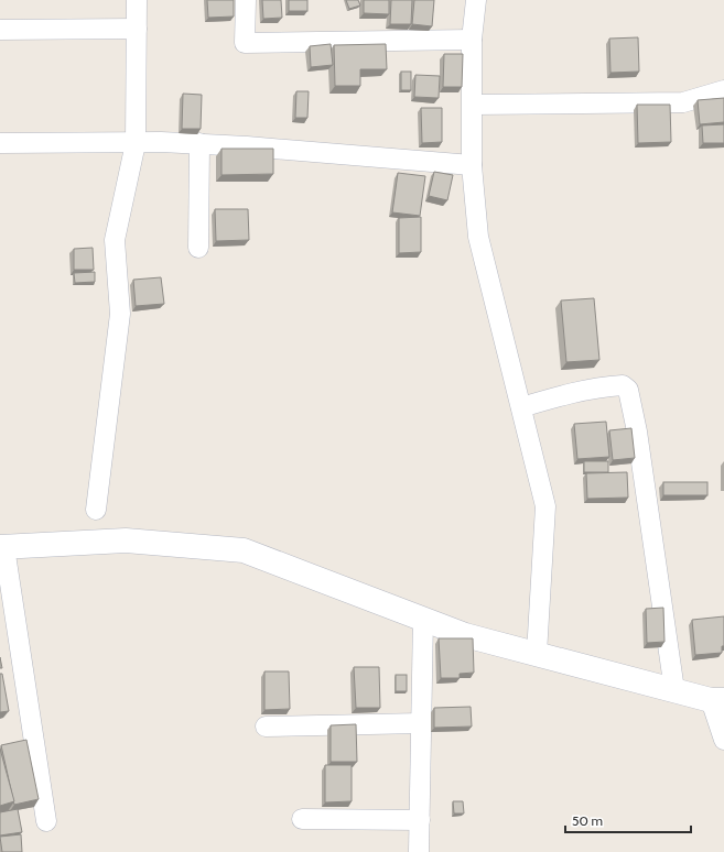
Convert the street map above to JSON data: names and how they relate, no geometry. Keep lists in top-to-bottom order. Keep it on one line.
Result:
{"scale_bar":"50 m"}
